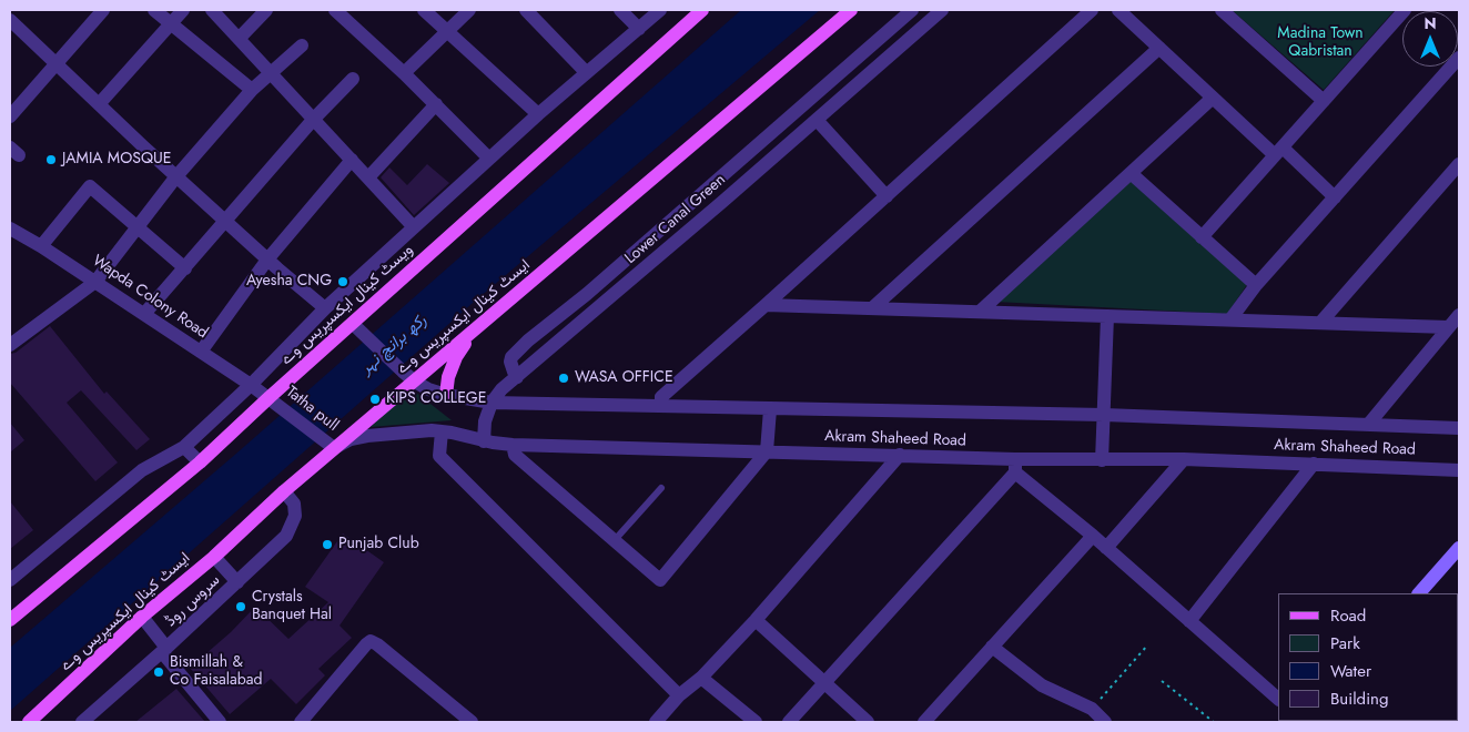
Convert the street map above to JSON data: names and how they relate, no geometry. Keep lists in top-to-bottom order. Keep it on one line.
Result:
{"streets":{"main road":["ویسٹ کینال ایکسپریس وے","ایسٹ کینال ایکسپریس وے"],"street":["Lower Canal Green","Wapda Colony Road","Tatha pull","Akram Shaheed Road","سروس روڈ"]},"crossings":[["Lower Canal Green","Akram Shaheed Road"],["Wapda Colony Road","ویسٹ کینال ایکسپریس وے"],["Wapda Colony Road","Tatha pull"],["ویسٹ کینال ایکسپریس وے","Tatha pull"],["ایسٹ کینال ایکسپریس وے","Tatha pull"],["ایسٹ کینال ایکسپریس وے","Akram Shaheed Road"],["ایسٹ کینال ایکسپریس وے","سروس روڈ"],["Tatha pull","Akram Shaheed Road"]],"water":["رکھ برانچ نہر"],"parks":["Madina Town Qabristan"],"places":["JAMIA MOSQUE","Ayesha CNG","WASA OFFICE","KIPS COLLEGE","Punjab Club","Crystals Banquet Hal","Bismillah & Co Faisalabad"],"legend":["Road","Park","Water","Building"],"north":"top"}
